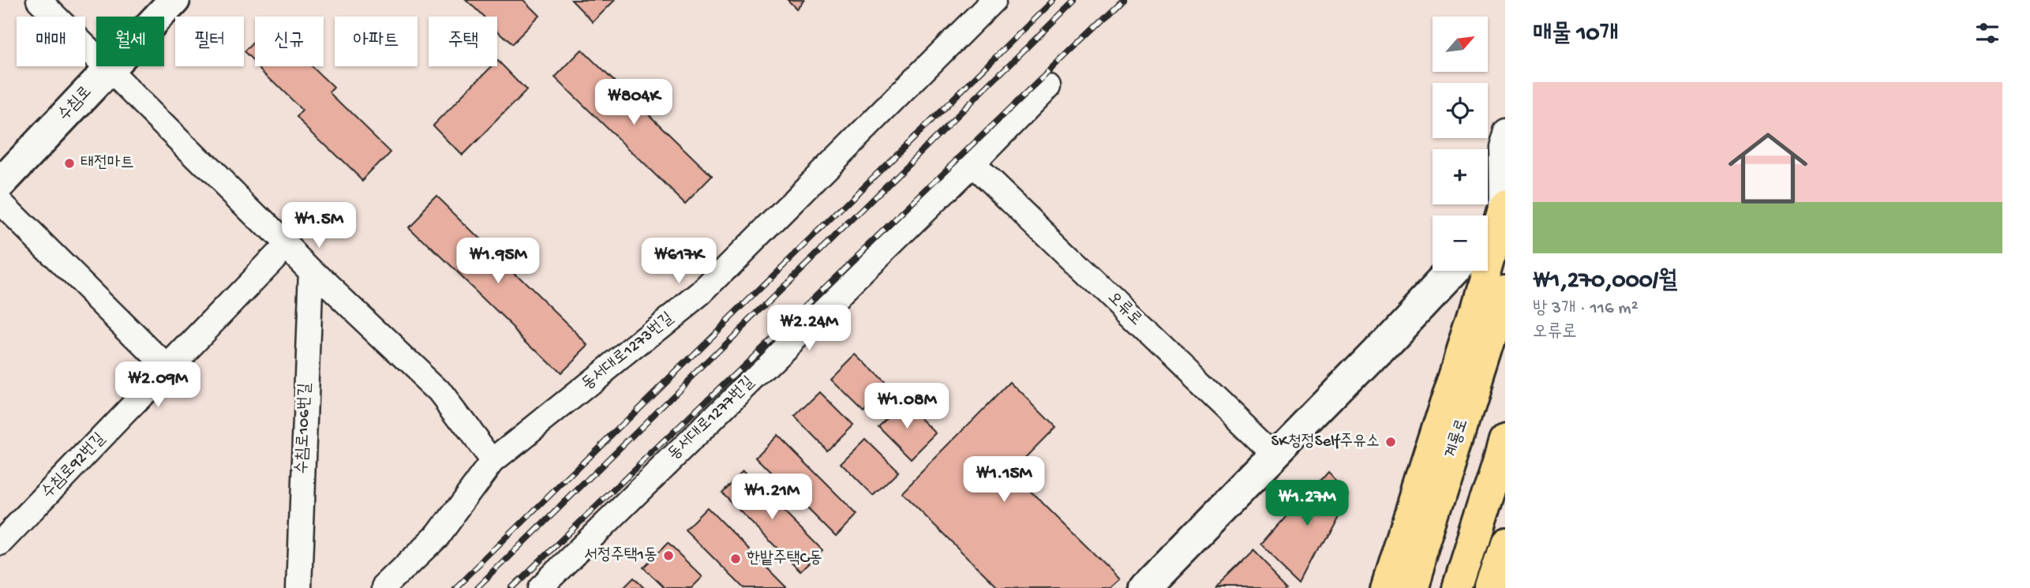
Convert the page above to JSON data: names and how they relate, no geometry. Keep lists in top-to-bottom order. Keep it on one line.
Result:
{"streets":{"main road":["계룡로"],"street":["수침로","오류로","동서대로1273번길","동서대로1277번길","수침로106번길","수침로92번길"]},"crossings":[["오류로","동서대로1277번길"]],"places":["태전마트","SK청정Self주유소","서정주택1동","한밭주택C동"],"north":"top right","page":{"heading":"매물 10개","map_buttons":["+","−"],"chip":["매매","월세","필터","신규","아파트","주택"],"list":[{"name":"₩1,270,000/월","note":"방 3개 · 116 m² · 오류로"}],"price":["₩804K","₩1.5M","₩1.95M","₩617K","₩2.24M","₩2.09M","₩1.08M","₩1.15M","₩1.21M","₩1.27M"]}}
